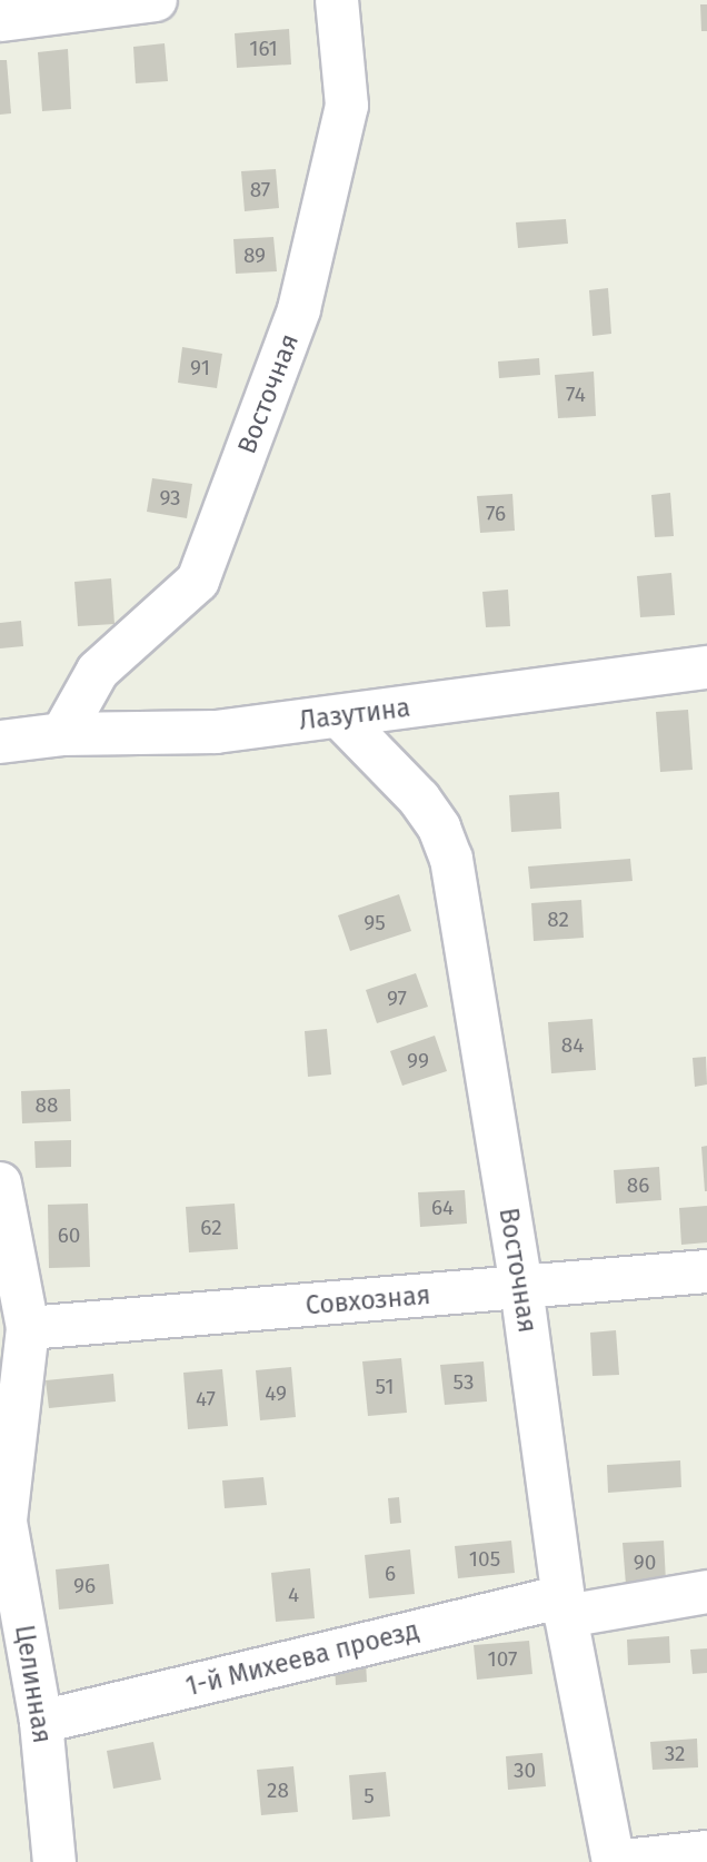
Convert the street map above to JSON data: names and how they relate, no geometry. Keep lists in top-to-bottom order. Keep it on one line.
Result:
{"streets":{"street":["Восточная","Лазутина","Совхозная","1-й Михеева проезд","Целинная"]},"crossings":[["Восточная","Лазутина"],["Восточная","Совхозная"],["Восточная","1-й Михеева проезд"],["Совхозная","Целинная"],["1-й Михеева проезд","Целинная"]],"house_numbers":["161","87","89","91","74","93","76","82","95","97","84","99","88","86","64","62","60","53","51","49","47","105","90","6","96","4","107","32","30","28","5"]}
